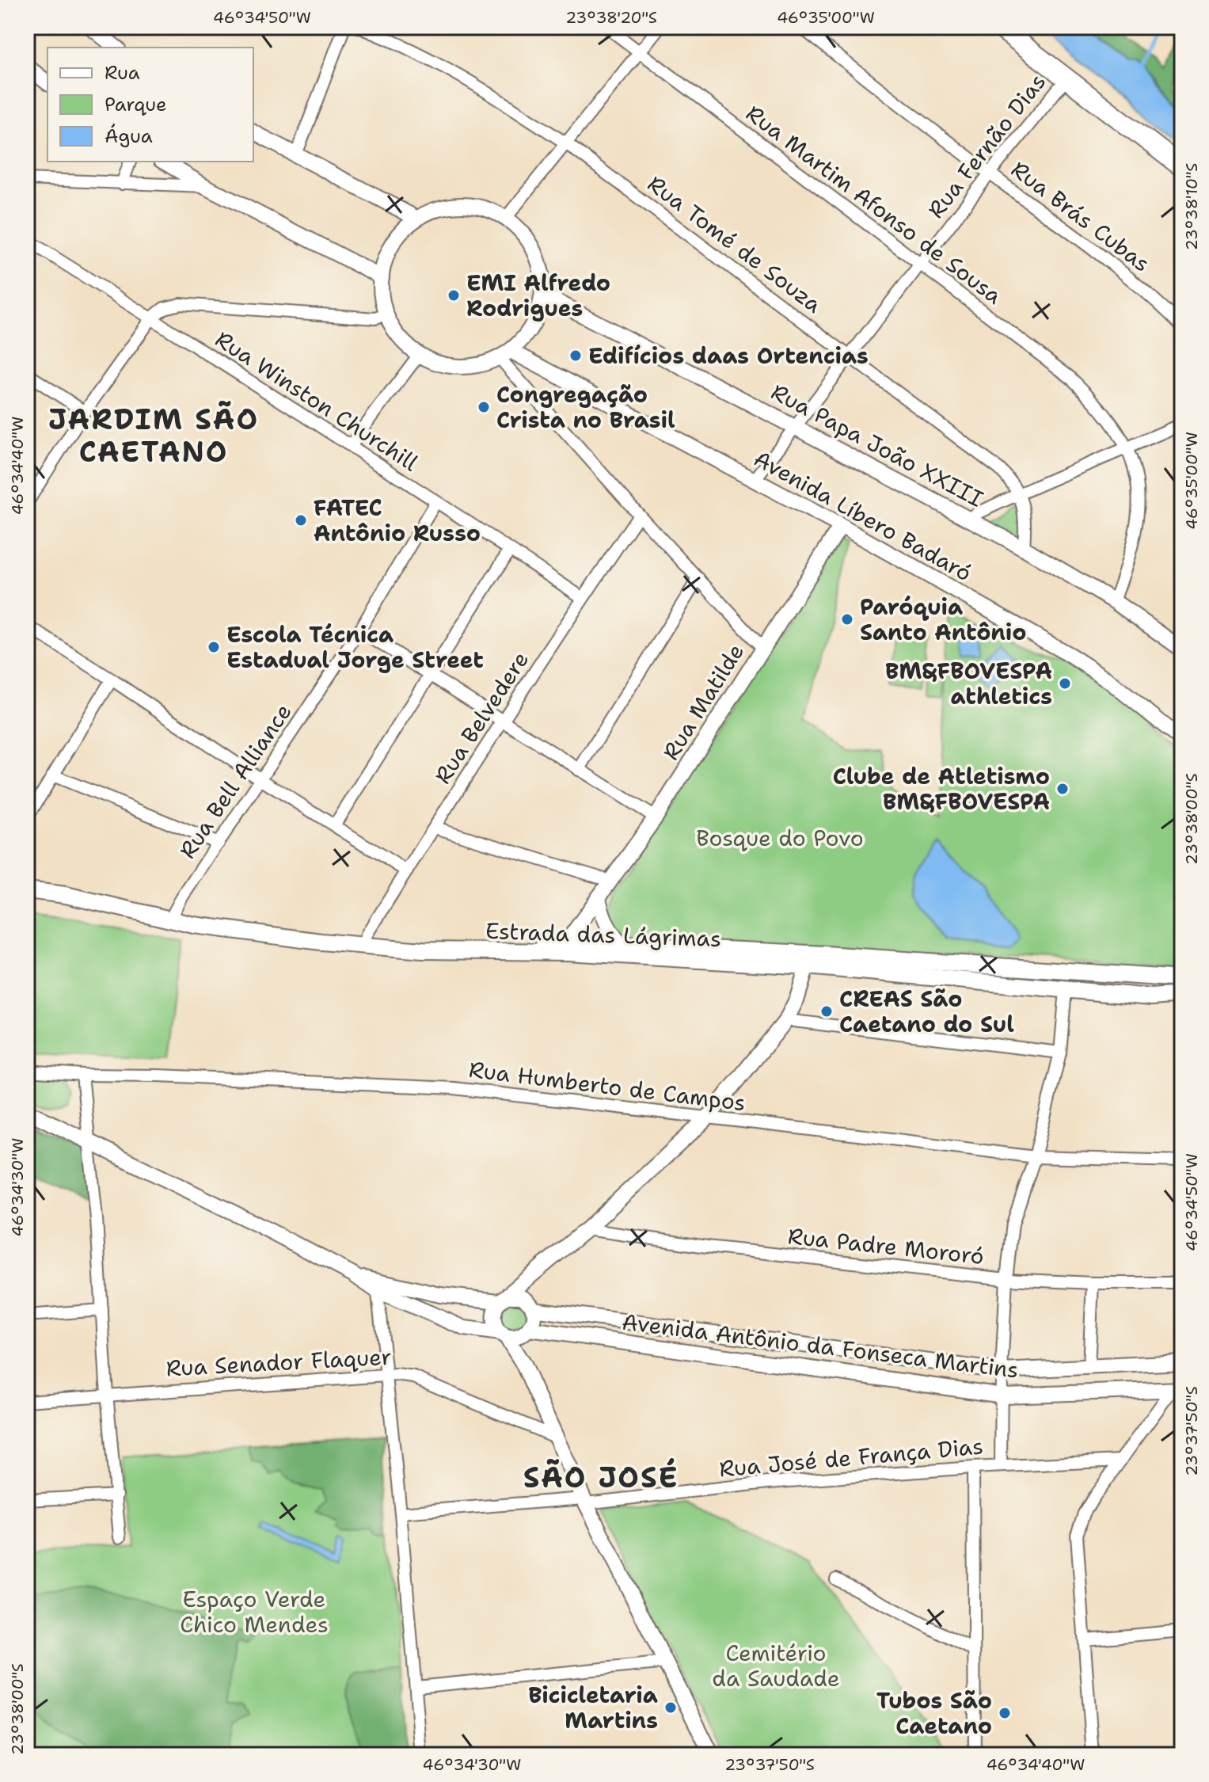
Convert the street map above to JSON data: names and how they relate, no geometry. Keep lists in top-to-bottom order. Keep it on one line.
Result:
{"streets":{"main road":["Estrada das Lágrimas"],"street":["Rua Fernão Dias","Rua Martim Afonso de Sousa","Rua Brás Cubas","Rua Tomé de Souza","Rua Winston Churchill","Rua Papa João XXIII","Avenida Líbero Badaró","Rua Matilde","Rua Belvedere","Rua Bell Alliance","Rua Humberto de Campos","Rua Padre Mororó","Avenida Antônio da Fonseca Martins","Rua Senador Flaquer","Rua José de França Dias"]},"crossings":[["Rua Fernão Dias","Rua Martim Afonso de Sousa"],["Rua Fernão Dias","Rua Brás Cubas"],["Rua Fernão Dias","Rua Tomé de Souza"],["Rua Fernão Dias","Rua Papa João XXIII"],["Rua Fernão Dias","Avenida Líbero Badaró"],["Rua Martim Afonso de Sousa","Rua Papa João XXIII"],["Rua Winston Churchill","Rua Belvedere"],["Rua Winston Churchill","Rua Bell Alliance"],["Rua Papa João XXIII","Avenida Líbero Badaró"],["Avenida Líbero Badaró","Rua Matilde"],["Rua Matilde","Estrada das Lágrimas"],["Rua Belvedere","Estrada das Lágrimas"],["Rua Bell Alliance","Estrada das Lágrimas"]],"districts":["JARDIM SÃO CAETANO","SÃO JOSÉ"],"parks":["Bosque do Povo","Espaço Verde Chico Mendes","Cemitério da Saudade"],"places":["EMI Alfredo Rodrigues","Edifícios daas Ortencias","Congregação Crista no Brasil","FATEC Antônio Russo","Paróquia Santo Antônio","Escola Técnica Estadual Jorge Street","BM&FBOVESPA athletics","Clube de Atletismo BM&FBOVESPA","CREAS São Caetano do Sul","Bicicletaria Martins","Tubos São Caetano"],"legend":["Rua","Parque","Água"],"coordinates":["46°34'50\"W","23°38'20\"S","46°35'00\"W","23°38'10\"S","46°34'40\"W","23°38'00\"S","46°34'30\"W","23°37'50\"S"]}
